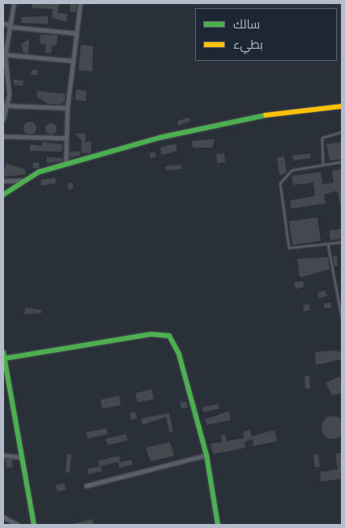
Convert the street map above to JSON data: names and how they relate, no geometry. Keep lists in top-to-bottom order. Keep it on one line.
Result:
{"legend":["سالك","بطيء"]}
